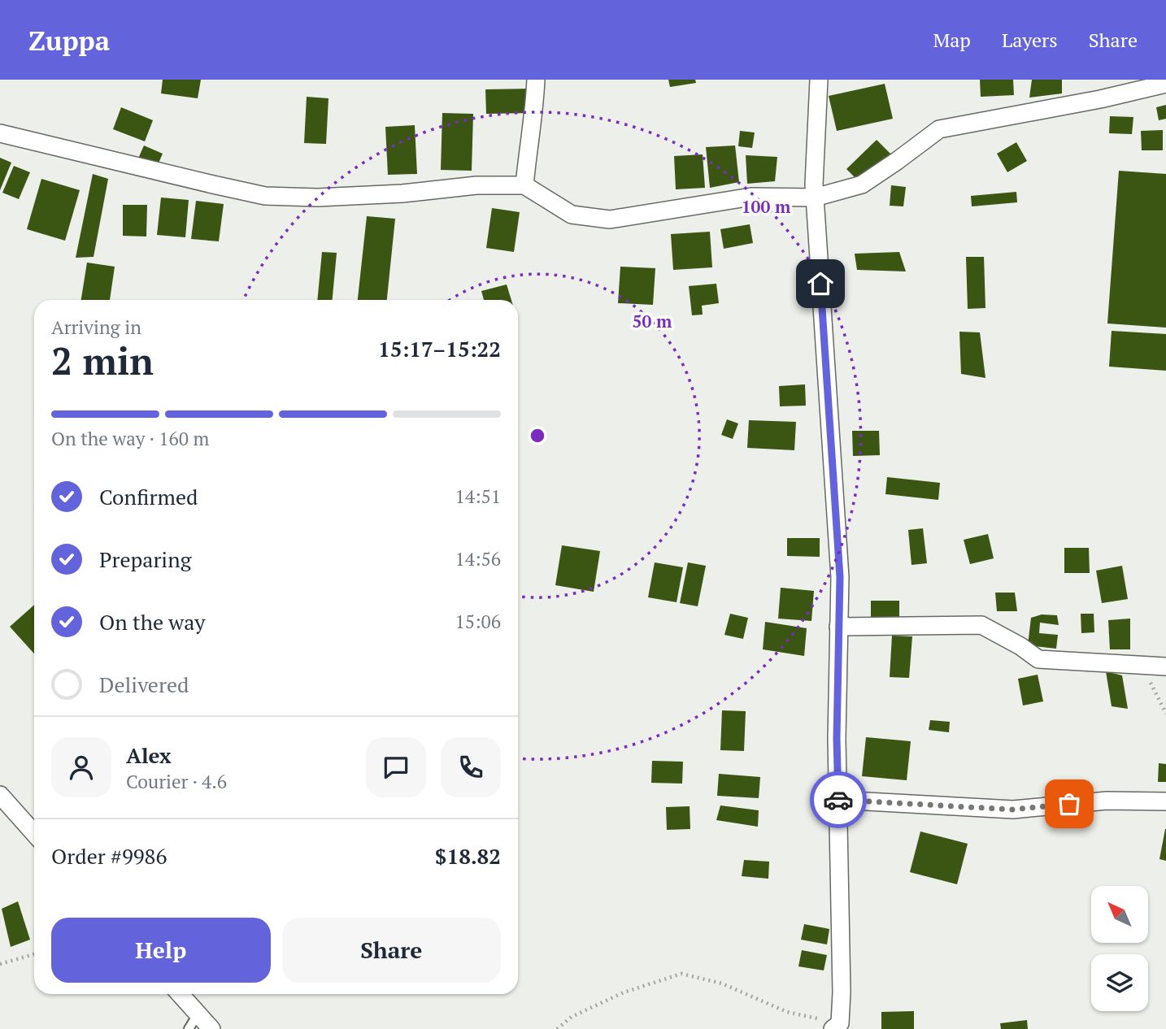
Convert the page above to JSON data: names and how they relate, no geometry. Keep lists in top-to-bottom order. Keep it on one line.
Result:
{"north":"top left","page":{"header":"Zuppa","nav":["Map","Layers","Share"],"heading":["2 min","Arriving in","15:17–15:22"],"panel":["Alex","Courier · 4.6","Order #9986","$18.82"],"bar":"On the way · 160 m","list":[["Confirmed","14:51"],["Preparing","14:56"],["On the way","15:06"],"Delivered"],"buttons":["Help","Share"]},"rings":["100 m","50 m"]}
